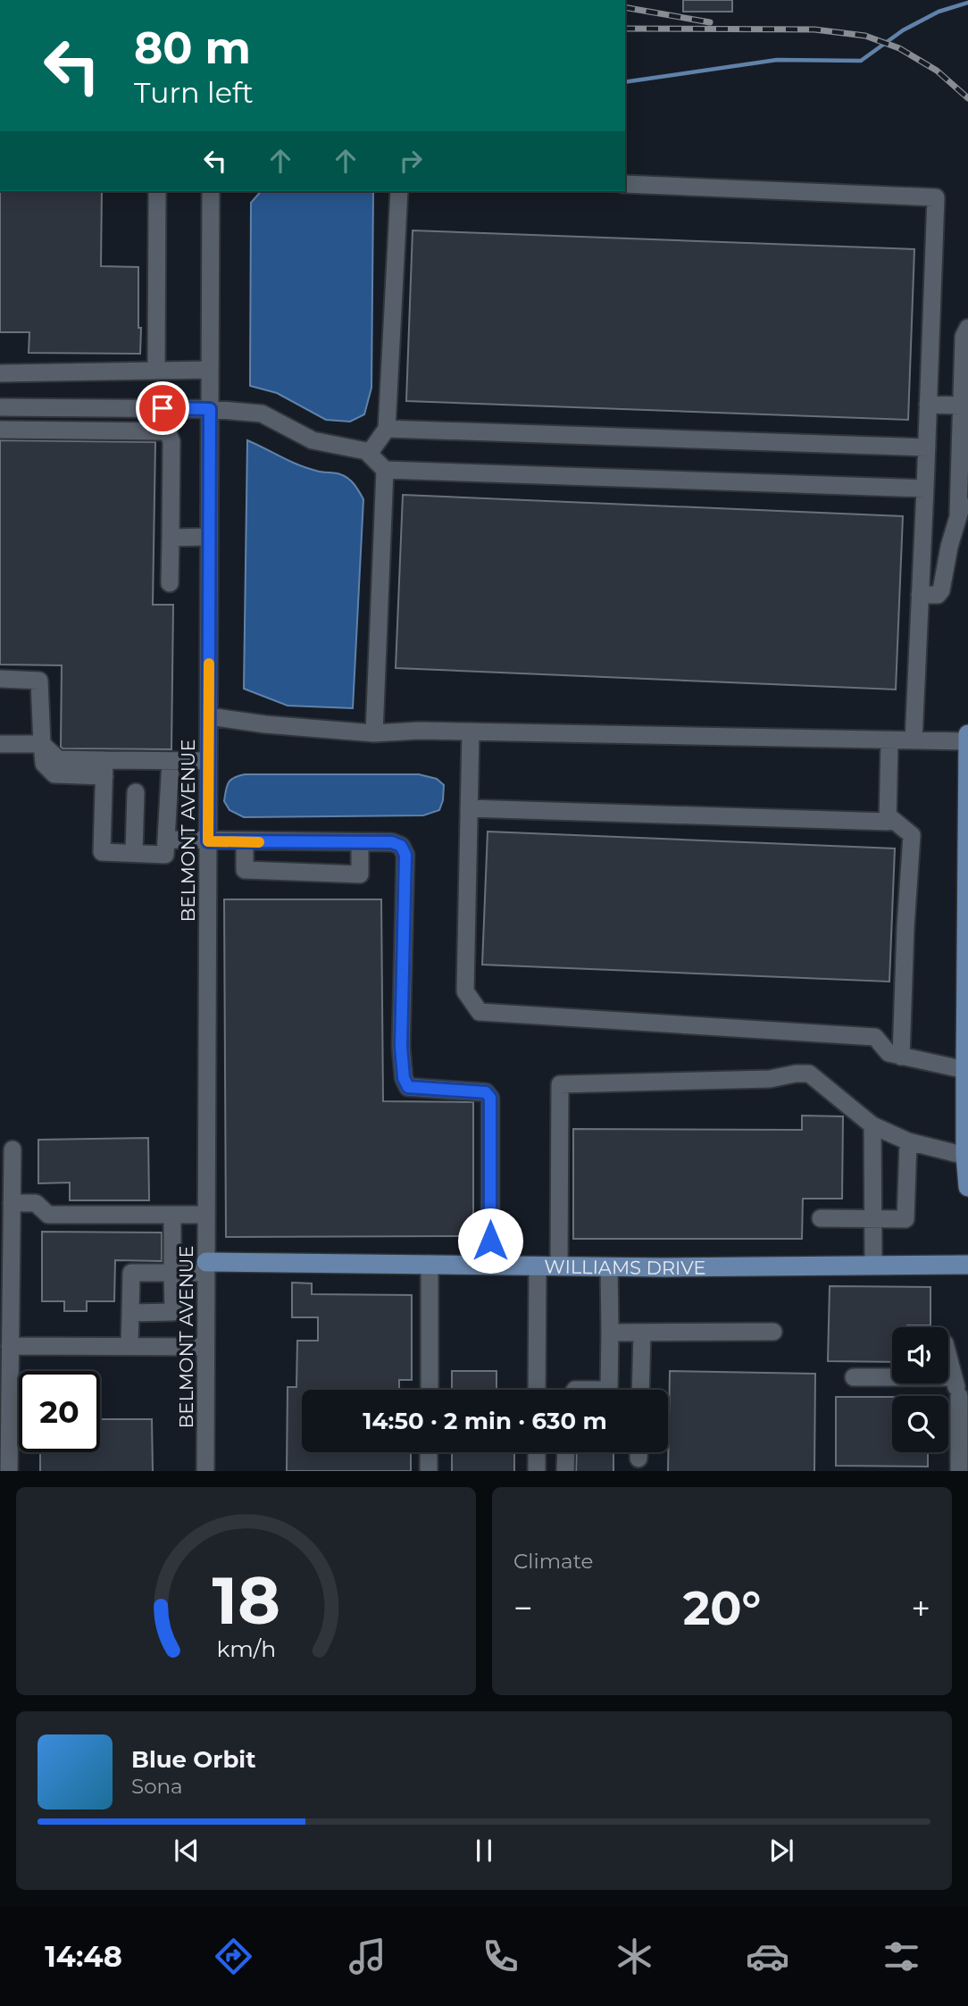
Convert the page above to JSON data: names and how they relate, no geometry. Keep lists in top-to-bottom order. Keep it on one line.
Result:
{"streets":{"main road":["WILLIAMS DRIVE"],"street":["BELMONT AVENUE"]},"crossings":[["BELMONT AVENUE","WILLIAMS DRIVE"]],"page":{"turn":["80 m","Turn left"],"limit":"20","trip":"14:50 · 2 min · 630 m","tile":"Climate","heat":["−","20°","+"],"song":["Blue Orbit","Sona"],"tabs":"14:48","gauge":["18","km/h"]}}
